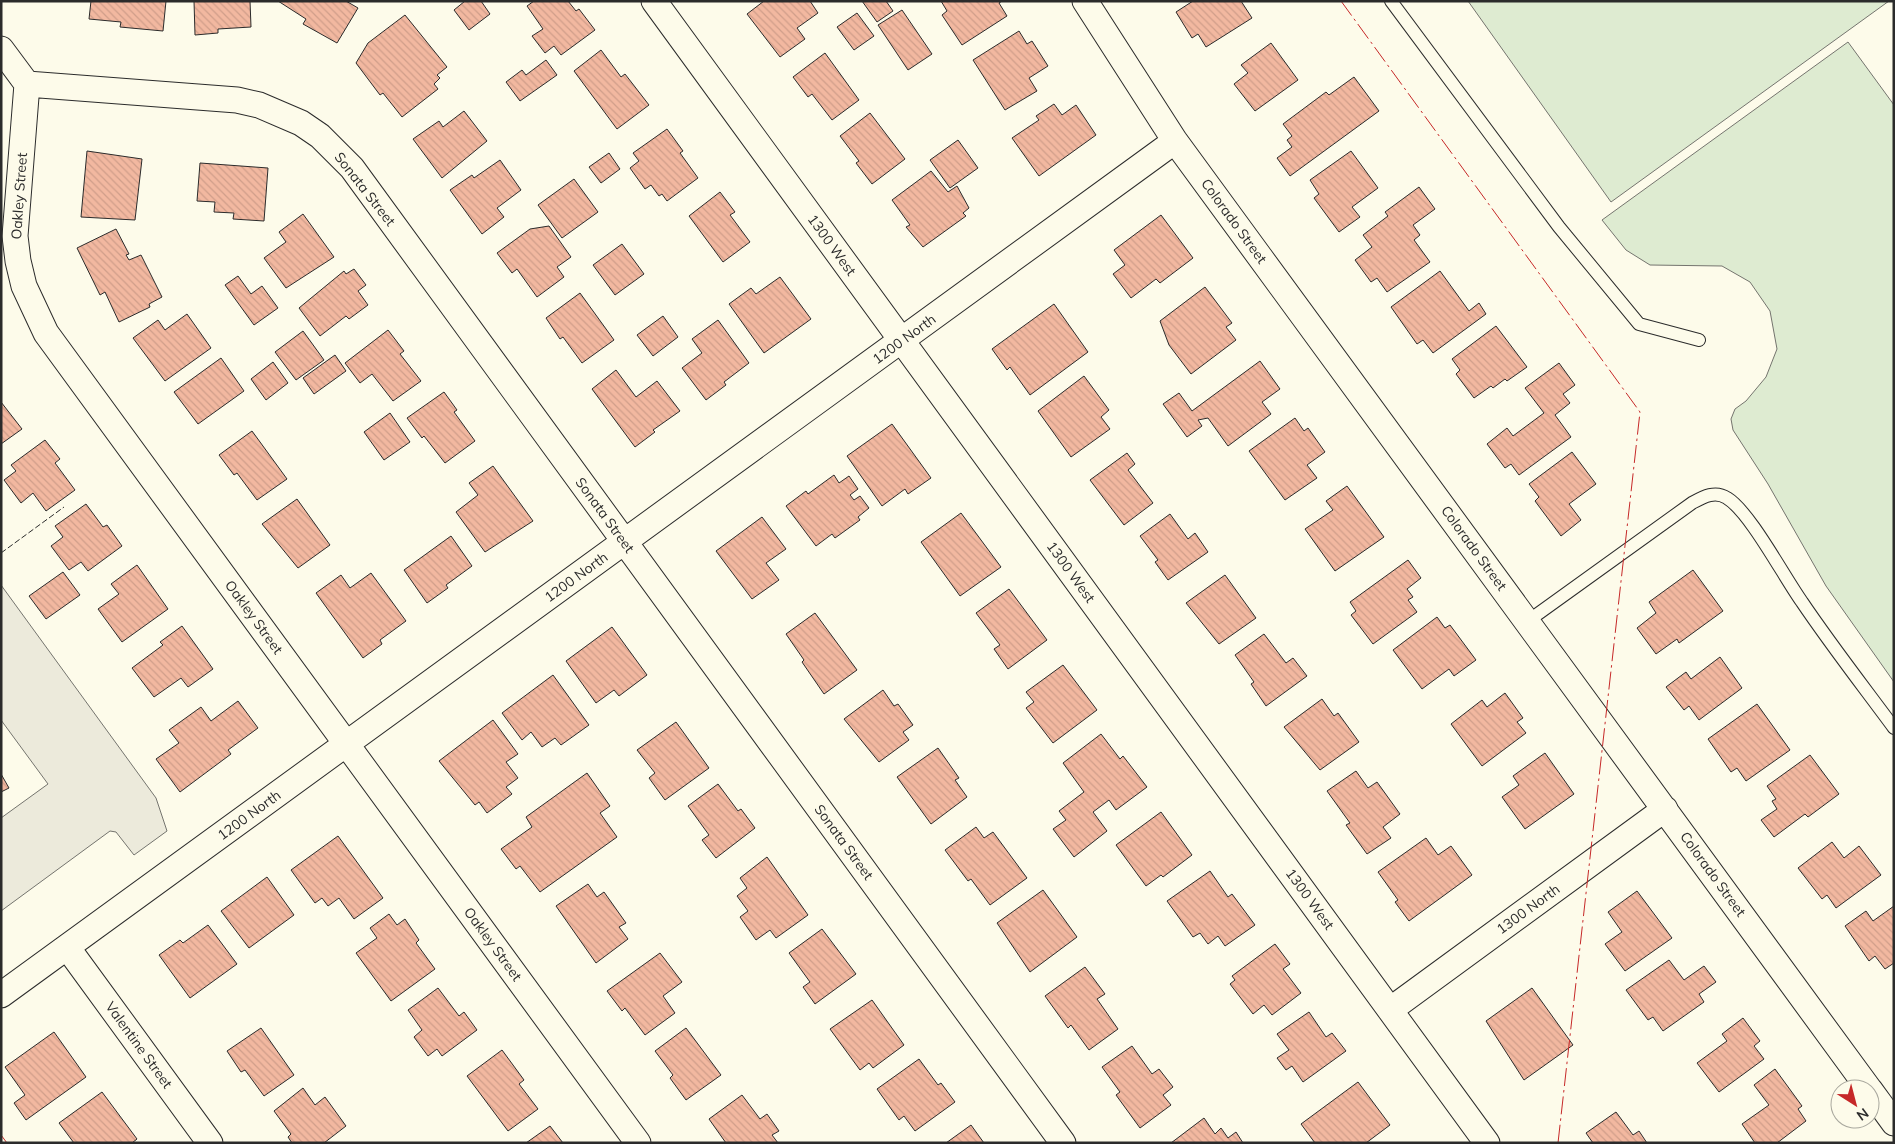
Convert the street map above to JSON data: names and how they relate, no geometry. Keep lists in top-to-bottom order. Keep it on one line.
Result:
{"streets":{"street":["Sonata Street","Oakley Street","Colorado Street","1300 West","1200 North","1300 North","Valentine Street"]},"crossings":[["Sonata Street","Oakley Street"],["Sonata Street","1200 North"],["Oakley Street","1200 North"],["Colorado Street","1200 North"],["Colorado Street","1300 North"],["1300 West","1200 North"],["1300 West","1300 North"],["1200 North","Valentine Street"]],"north":"bottom right"}
